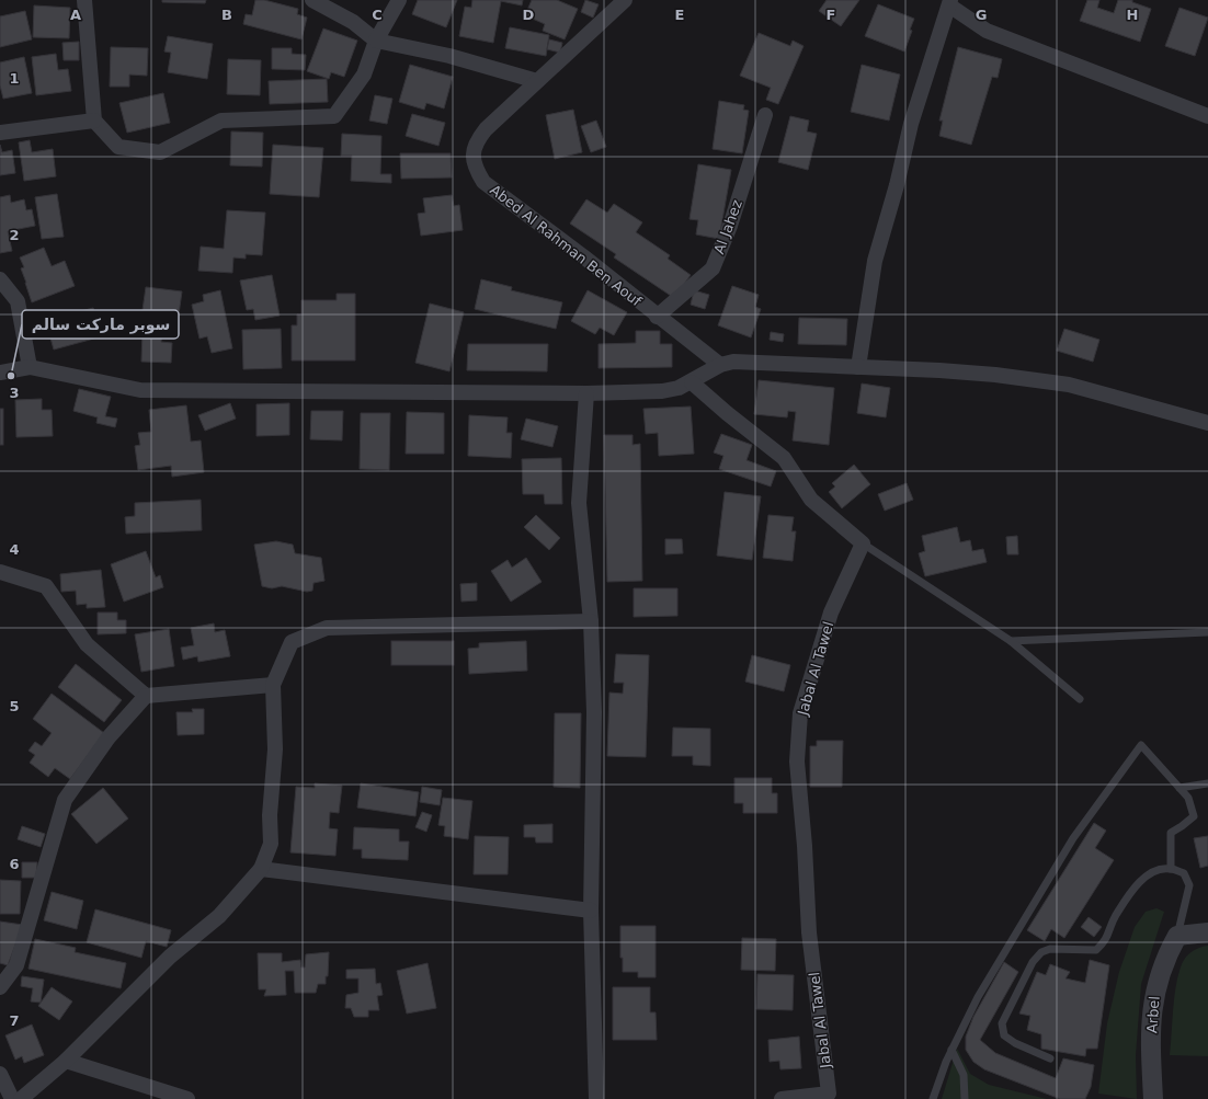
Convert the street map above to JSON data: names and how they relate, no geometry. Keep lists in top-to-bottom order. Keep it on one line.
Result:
{"streets":{"street":["Al Jahez","Abed Al Rahman Ben Aouf","Jabal Al Tawel","Arbel"]},"crossings":[["Al Jahez","Abed Al Rahman Ben Aouf"]],"places":["سوبر ماركت سالم"],"grid":{"columns":["A","B","C","D","E","F","G","H"],"rows":["1","2","3","4","5","6","7"]}}
